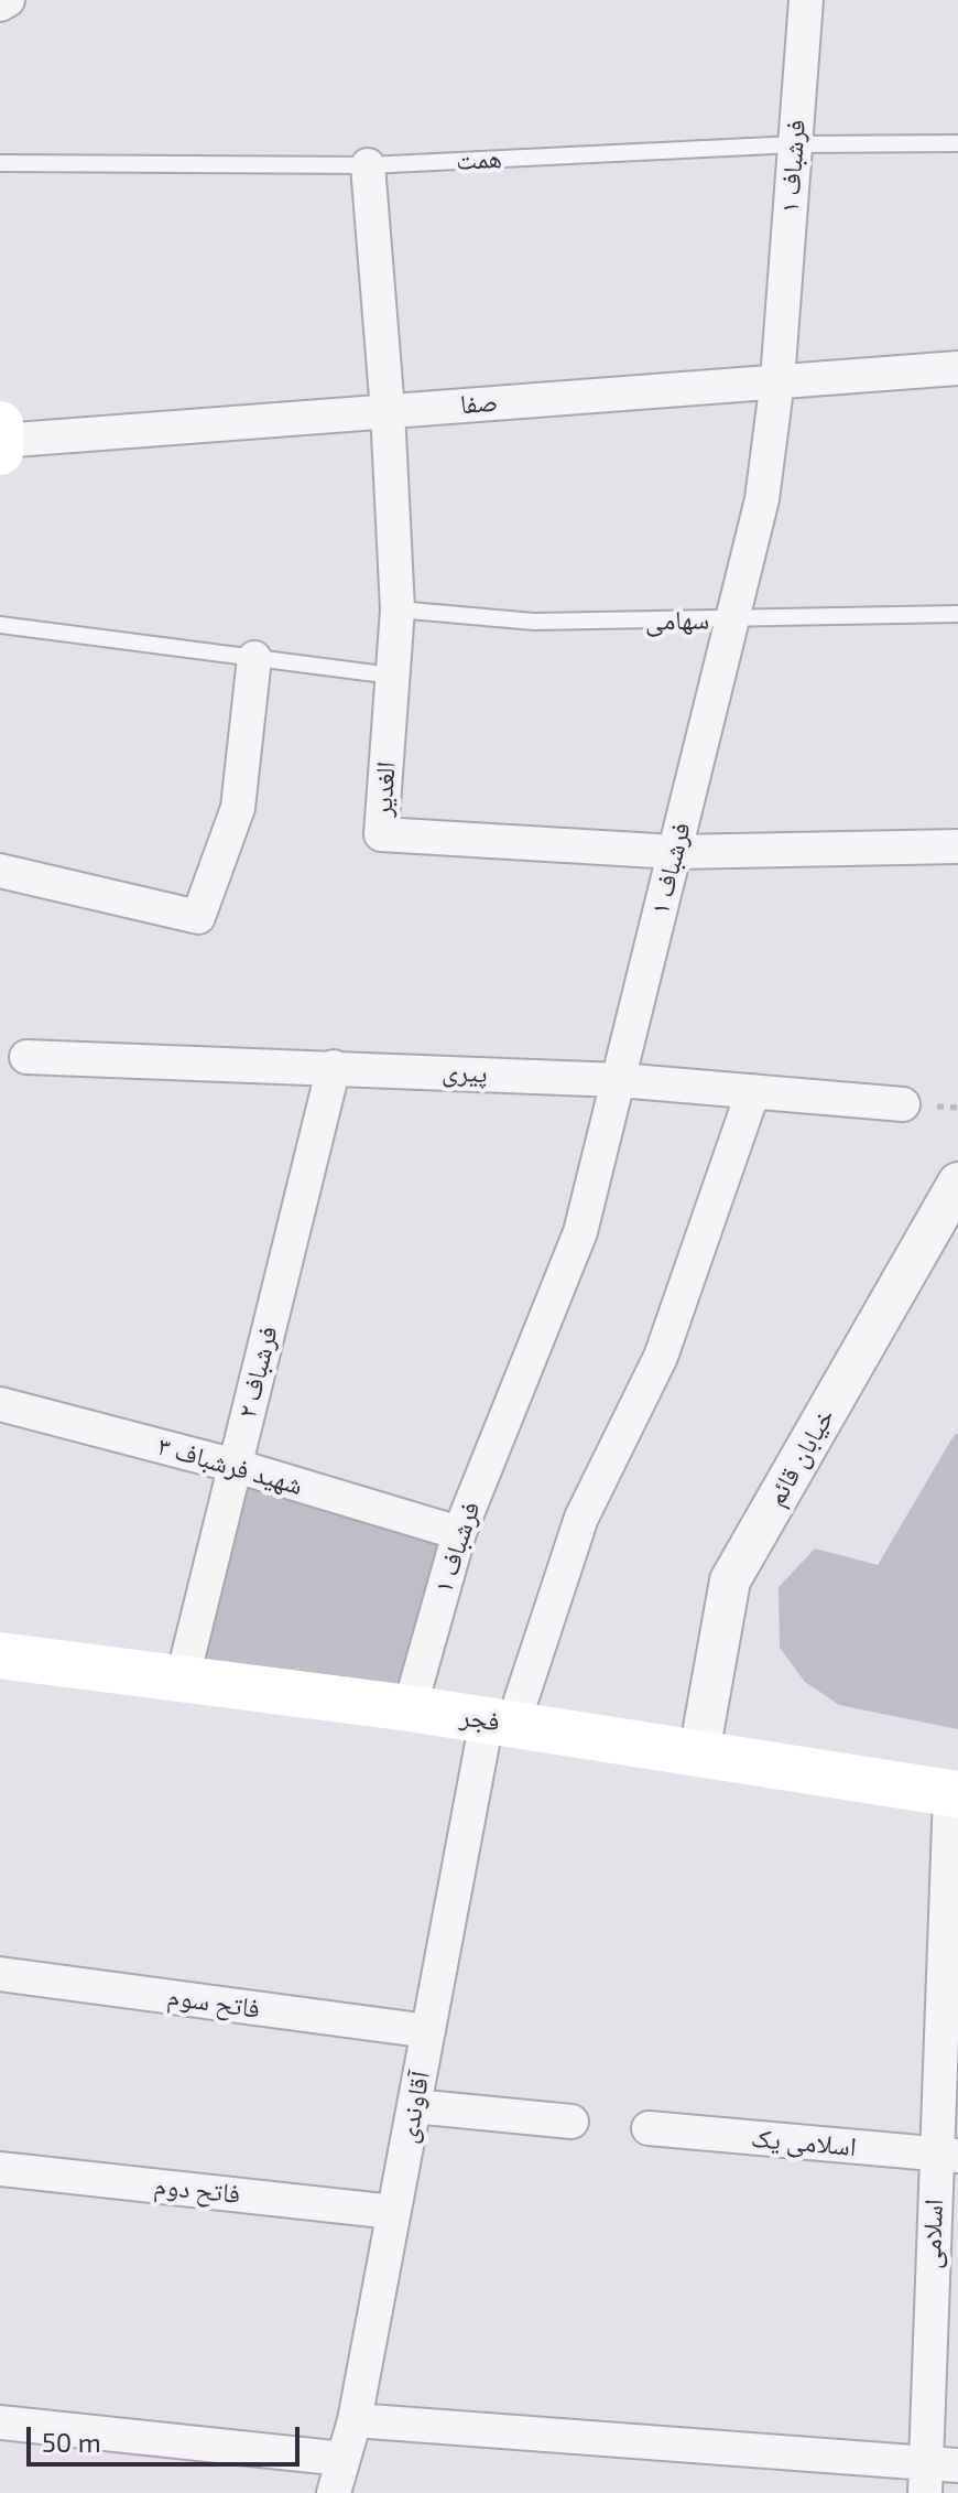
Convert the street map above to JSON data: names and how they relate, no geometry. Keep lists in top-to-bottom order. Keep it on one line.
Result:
{"streets":{"main road":["فجر"],"street":["فرشباف ۱","صفا","الغدیر","پیری","فرشباف ۲","خیابان قائم","شهید فرشباف ۳","فاتح سوم","آقاوندی","اسلامی یک","فاتح دوم","اسلامی"],"lane":["همت","سهامی"]},"crossings":[["همت","فرشباف ۱"],["همت","الغدیر"],["فرشباف ۱","صفا"],["فرشباف ۱","سهامی"],["فرشباف ۱","الغدیر"],["فرشباف ۱","پیری"],["فرشباف ۱","شهید فرشباف ۳"],["فرشباف ۱","فجر"],["صفا","الغدیر"],["سهامی","الغدیر"],["پیری","فرشباف ۲"],["پیری","آقاوندی"],["فرشباف ۲","شهید فرشباف ۳"],["فرشباف ۲","فجر"],["خیابان قائم","فجر"],["فجر","آقاوندی"],["فجر","اسلامی"],["فاتح سوم","آقاوندی"],["آقاوندی","فاتح دوم"],["آقاوندی","اسلامی"],["اسلامی یک","اسلامی"]],"scale_bar":"50 m"}
